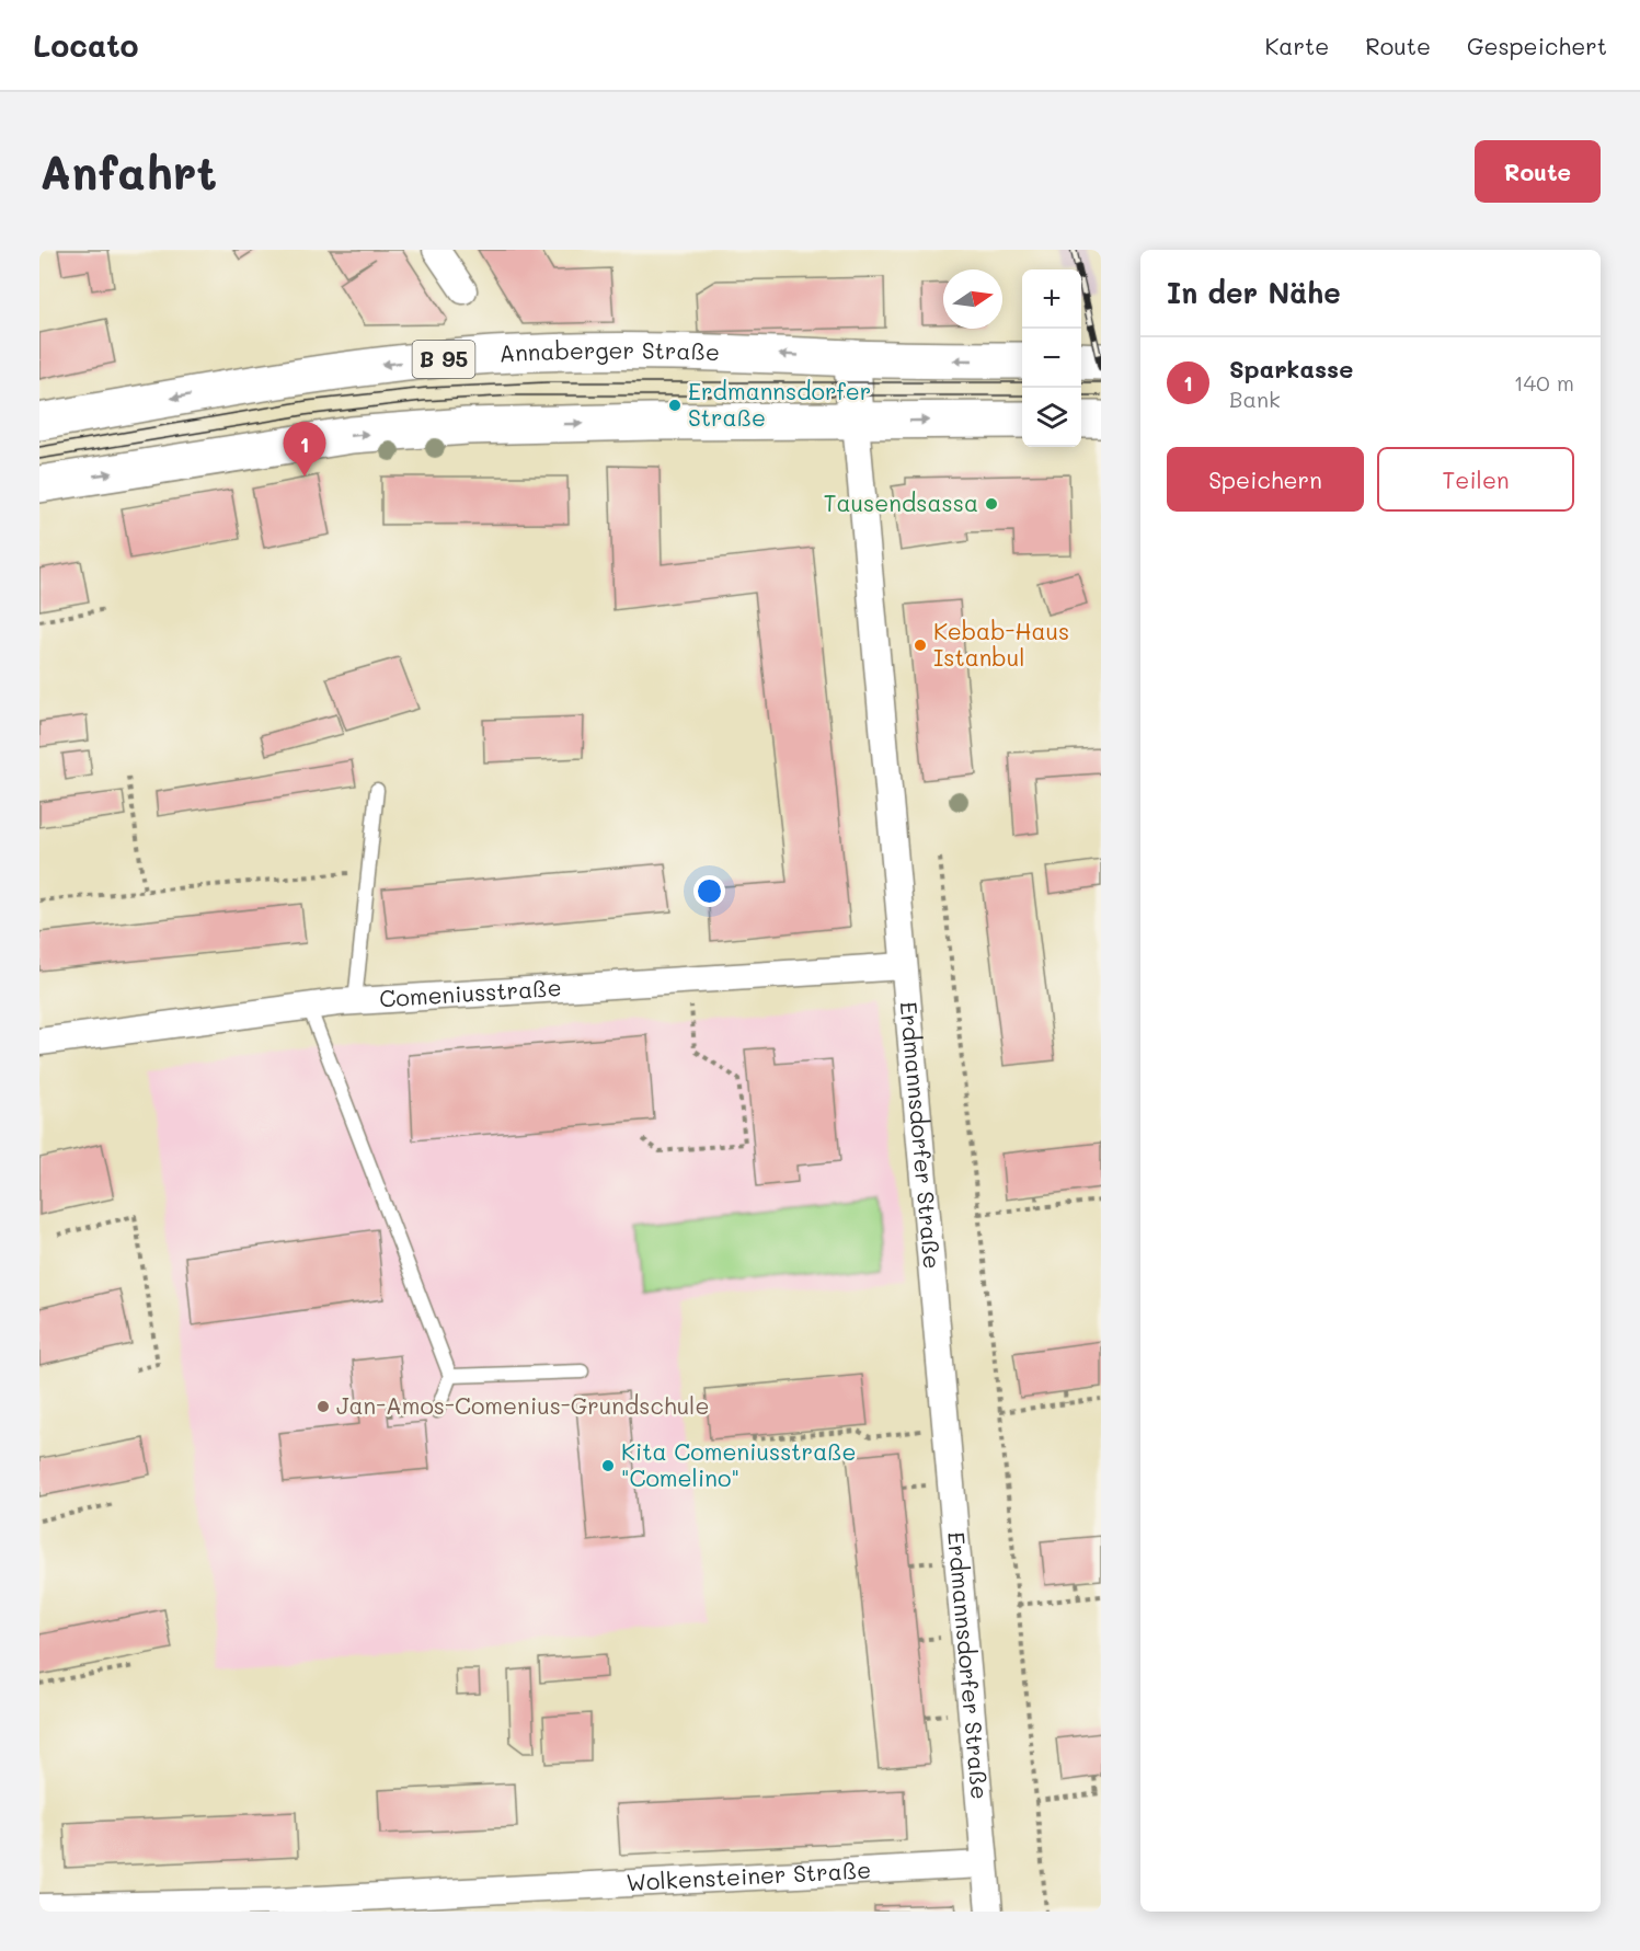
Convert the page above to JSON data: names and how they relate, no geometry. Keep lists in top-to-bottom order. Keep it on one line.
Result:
{"streets":{"main road":["Annaberger Straße","B 95","Erdmannsdorfer Straße"],"street":["Comeniusstraße","Wolkensteiner Straße"]},"crossings":[["Annaberger Straße","Erdmannsdorfer Straße"],["Comeniusstraße","Erdmannsdorfer Straße"],["Erdmannsdorfer Straße","Wolkensteiner Straße"]],"places":["Erdmannsdorfer Straße","Tausendsassa","Kebab-Haus Istanbul","Jan-Amos-Comenius-Grundschule","Kita Comeniusstraße \"Comelino\""],"north":"right","page":{"header":"Locato","nav":["Karte","Route","Gespeichert"],"buttons":["Route",["Speichern","Teilen"]],"title":"Anfahrt","heading":"In der Nähe","map_buttons":["+","−"],"list":[{"mark":"1","name":"Sparkasse","note":"Bank","value":"140 m"}],"pins":"1"}}
